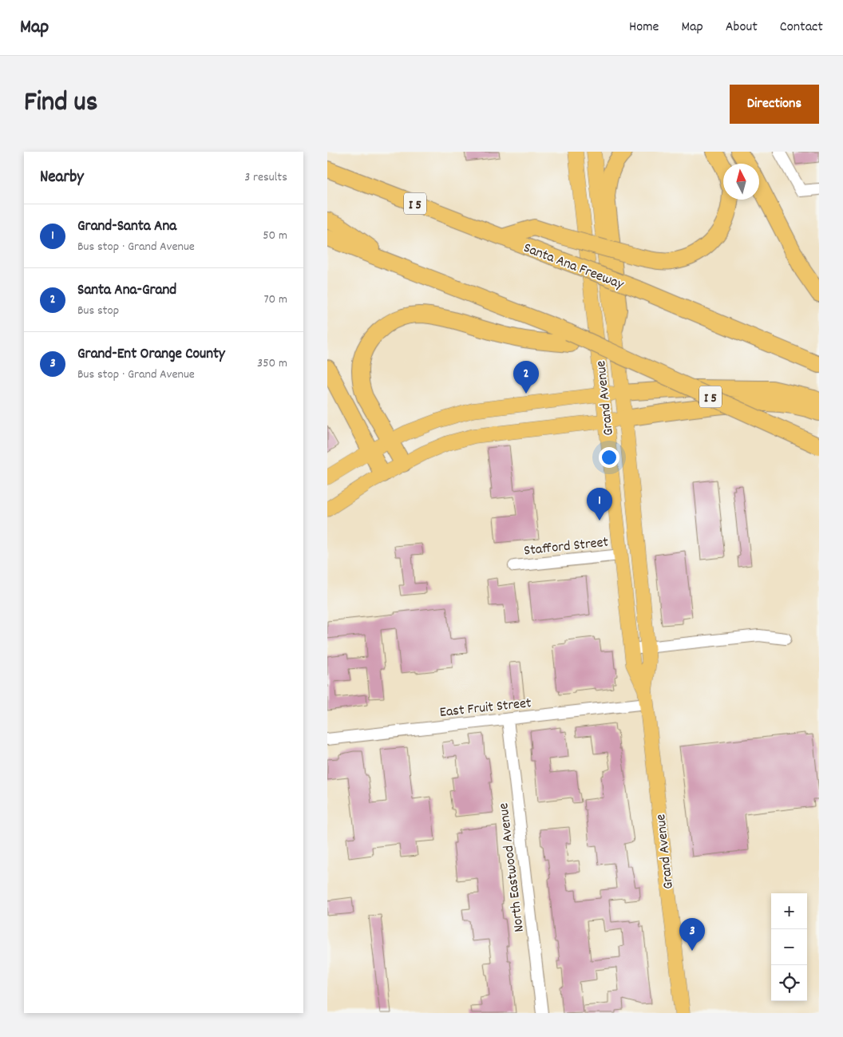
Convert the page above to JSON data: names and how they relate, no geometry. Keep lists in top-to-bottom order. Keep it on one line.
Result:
{"streets":{"highway":["I 5","Santa Ana Freeway"],"main road":["Grand Avenue"],"street":["Stafford Street","East Fruit Street","North Eastwood Avenue"]},"crossings":[["Grand Avenue","Stafford Street"],["Grand Avenue","East Fruit Street"],["East Fruit Street","North Eastwood Avenue"]],"north":"top","page":{"header":"Map","nav":["Home","Map","About","Contact"],"title":"Find us","buttons":"Directions","heading":["Nearby","3 results"],"list":[{"mark":"1","name":"Grand-Santa Ana","note":"Bus stop · Grand Avenue","value":"50 m"},{"mark":"2","name":"Santa Ana-Grand","note":"Bus stop","value":"70 m"},{"mark":"3","name":"Grand-Ent Orange County","note":"Bus stop · Grand Avenue","value":"350 m"}],"pins":["2","1","3"],"map_buttons":["+","−"]}}
